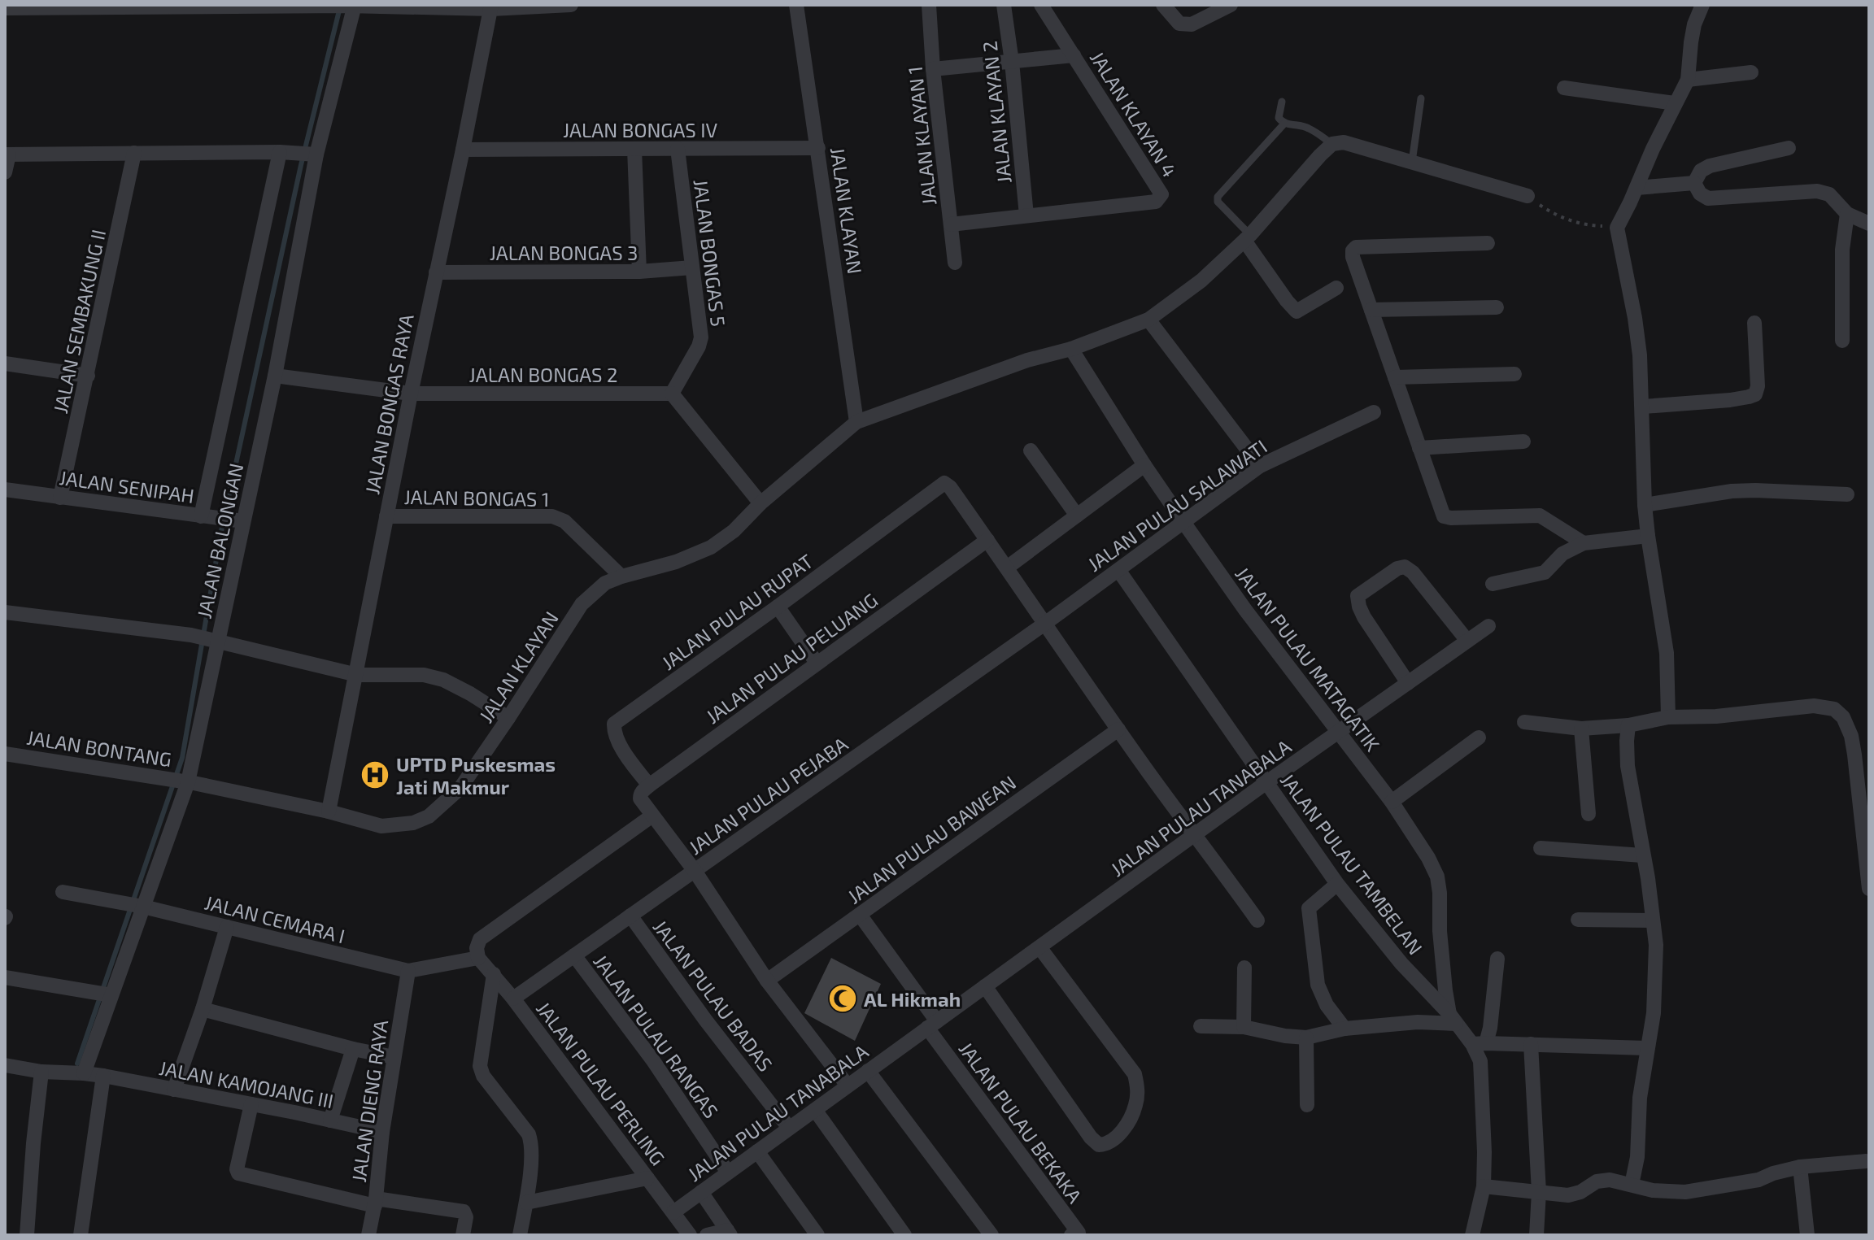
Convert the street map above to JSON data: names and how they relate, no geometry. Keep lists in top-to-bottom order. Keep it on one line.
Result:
{"streets":{"street":["JALAN KLAYAN 2","JALAN KLAYAN 4","JALAN BONGAS IV","JALAN KLAYAN 1","JALAN KLAYAN","JALAN BONGAS 3","JALAN BONGAS 5","JALAN SEMBAKUNG II","JALAN BONGAS 2","JALAN BONGAS RAYA","JALAN SENIPAH","JALAN BONGAS 1","JALAN PULAU SALAWATI","JALAN BALONGAN","JALAN PULAU RUPAT","JALAN PULAU PELUANG","JALAN PULAU MATAGATIK","JALAN BONTANG","JALAN PULAU PEJABA","JALAN PULAU TANABALA","JALAN PULAU BAWEAN","JALAN PULAU TAMBELAN","JALAN CEMARA I","JALAN PULAU BADAS","JALAN PULAU RANGAS","JALAN PULAU PERLING","JALAN KAMOJANG III","JALAN DIENG RAYA","JALAN PULAU BEKAKA"]},"crossings":[["JALAN KLAYAN 2","JALAN KLAYAN 4"],["JALAN KLAYAN 4","JALAN KLAYAN 1"],["JALAN BONGAS IV","JALAN KLAYAN"],["JALAN BONGAS IV","JALAN BONGAS 5"],["JALAN BONGAS IV","JALAN BONGAS RAYA"],["JALAN KLAYAN","JALAN BONGAS RAYA"],["JALAN KLAYAN","JALAN BONGAS 1"],["JALAN KLAYAN","JALAN BALONGAN"],["JALAN KLAYAN","JALAN PULAU MATAGATIK"],["JALAN KLAYAN","JALAN BONTANG"],["JALAN BONGAS 3","JALAN BONGAS 5"],["JALAN BONGAS 3","JALAN BONGAS RAYA"],["JALAN BONGAS 5","JALAN BONGAS 2"],["JALAN SEMBAKUNG II","JALAN SENIPAH"],["JALAN BONGAS 2","JALAN BONGAS RAYA"],["JALAN BONGAS 2","JALAN BALONGAN"],["JALAN BONGAS RAYA","JALAN BONGAS 1"],["JALAN SENIPAH","JALAN BALONGAN"],["JALAN PULAU SALAWATI","JALAN PULAU MATAGATIK"],["JALAN PULAU SALAWATI","JALAN PULAU PEJABA"],["JALAN PULAU SALAWATI","JALAN PULAU TAMBELAN"],["JALAN BALONGAN","JALAN BONTANG"],["JALAN BALONGAN","JALAN CEMARA I"],["JALAN BALONGAN","JALAN KAMOJANG III"],["JALAN PULAU RUPAT","JALAN PULAU PELUANG"],["JALAN PULAU MATAGATIK","JALAN PULAU TANABALA"],["JALAN PULAU MATAGATIK","JALAN PULAU TAMBELAN"],["JALAN PULAU PEJABA","JALAN PULAU BADAS"],["JALAN PULAU PEJABA","JALAN PULAU RANGAS"],["JALAN PULAU PEJABA","JALAN PULAU PERLING"],["JALAN PULAU TANABALA","JALAN PULAU TAMBELAN"],["JALAN PULAU TANABALA","JALAN PULAU BADAS"],["JALAN PULAU TANABALA","JALAN PULAU RANGAS"],["JALAN PULAU TANABALA","JALAN PULAU PERLING"],["JALAN PULAU TANABALA","JALAN PULAU BEKAKA"],["JALAN CEMARA I","JALAN PULAU PERLING"],["JALAN CEMARA I","JALAN DIENG RAYA"],["JALAN KAMOJANG III","JALAN DIENG RAYA"]],"places":{"hospital":["UPTD Puskesmas Jati Makmur"],"mosque":["AL Hikmah"]}}
